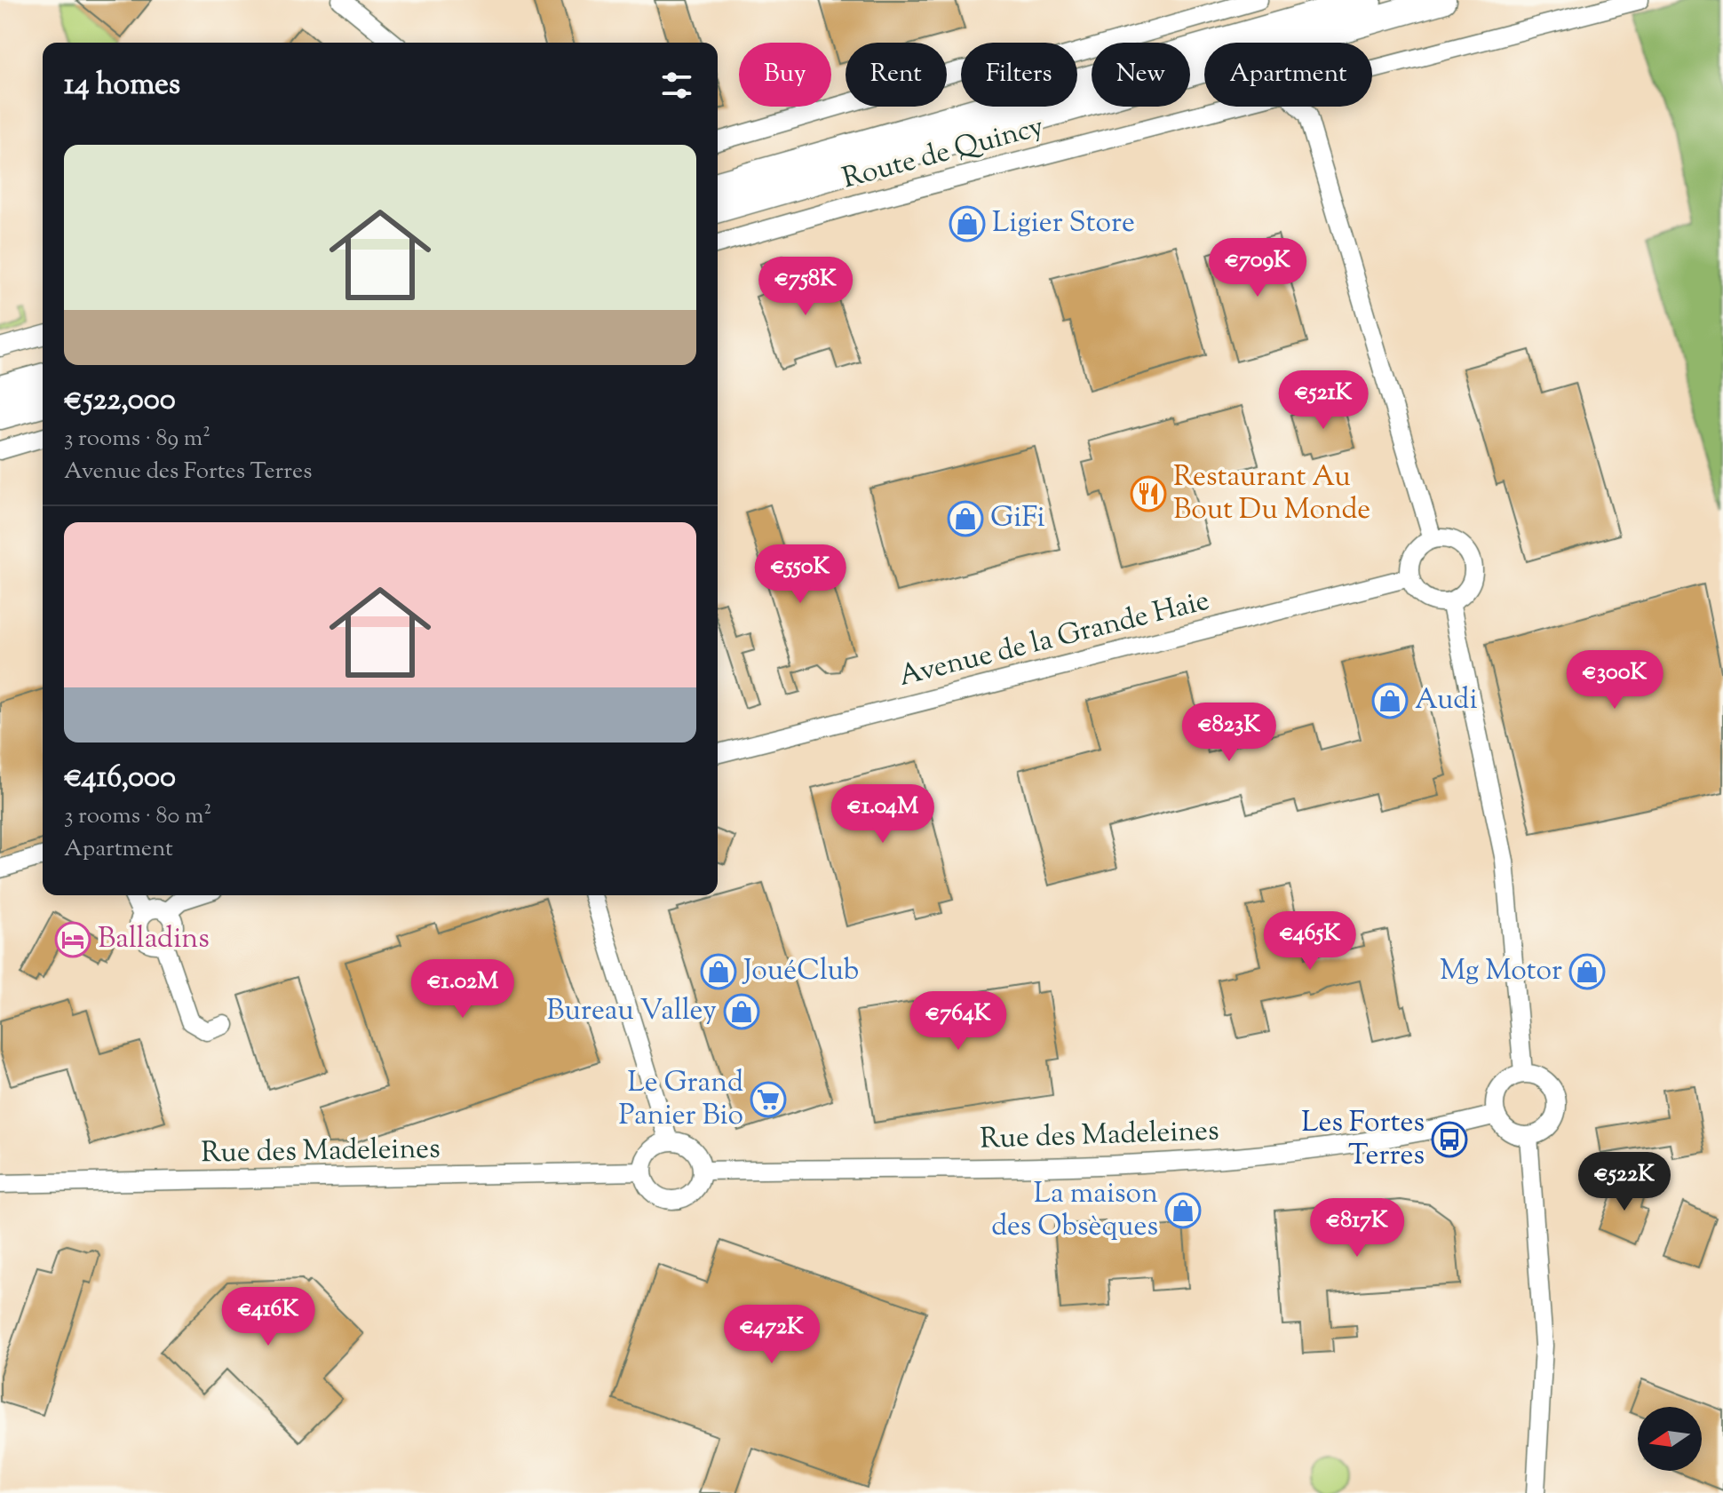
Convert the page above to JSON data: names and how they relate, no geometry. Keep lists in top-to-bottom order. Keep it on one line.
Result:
{"streets":{"street":["Route de Quincy","Avenue de la Grande Haie","Rue des Madeleines"]},"places":{"shop":["Ligier Store","GiFi","Audi","JouéClub","Mg Motor","Bureau Valley","La maison des Obsèques"],"restaurant":["Restaurant Au Bout Du Monde"],"hotel":["Balladins"],"supermarket":["Le Grand Panier Bio"],"bus stop":["Les Fortes Terres"]},"north":"left","page":{"chip":["Buy","Rent","Filters","New","Apartment"],"heading":"14 homes","list":[{"name":"€522,000","note":"3 rooms · 89 m² · Avenue des Fortes Terres"},{"name":"€416,000","note":"3 rooms · 80 m² · Apartment"}],"price":["€709K","€758K","€521K","€550K","€300K","€823K","€1.04M","€465K","€1.02M","€764K","€522K","€817K","€416K","€472K"]}}
